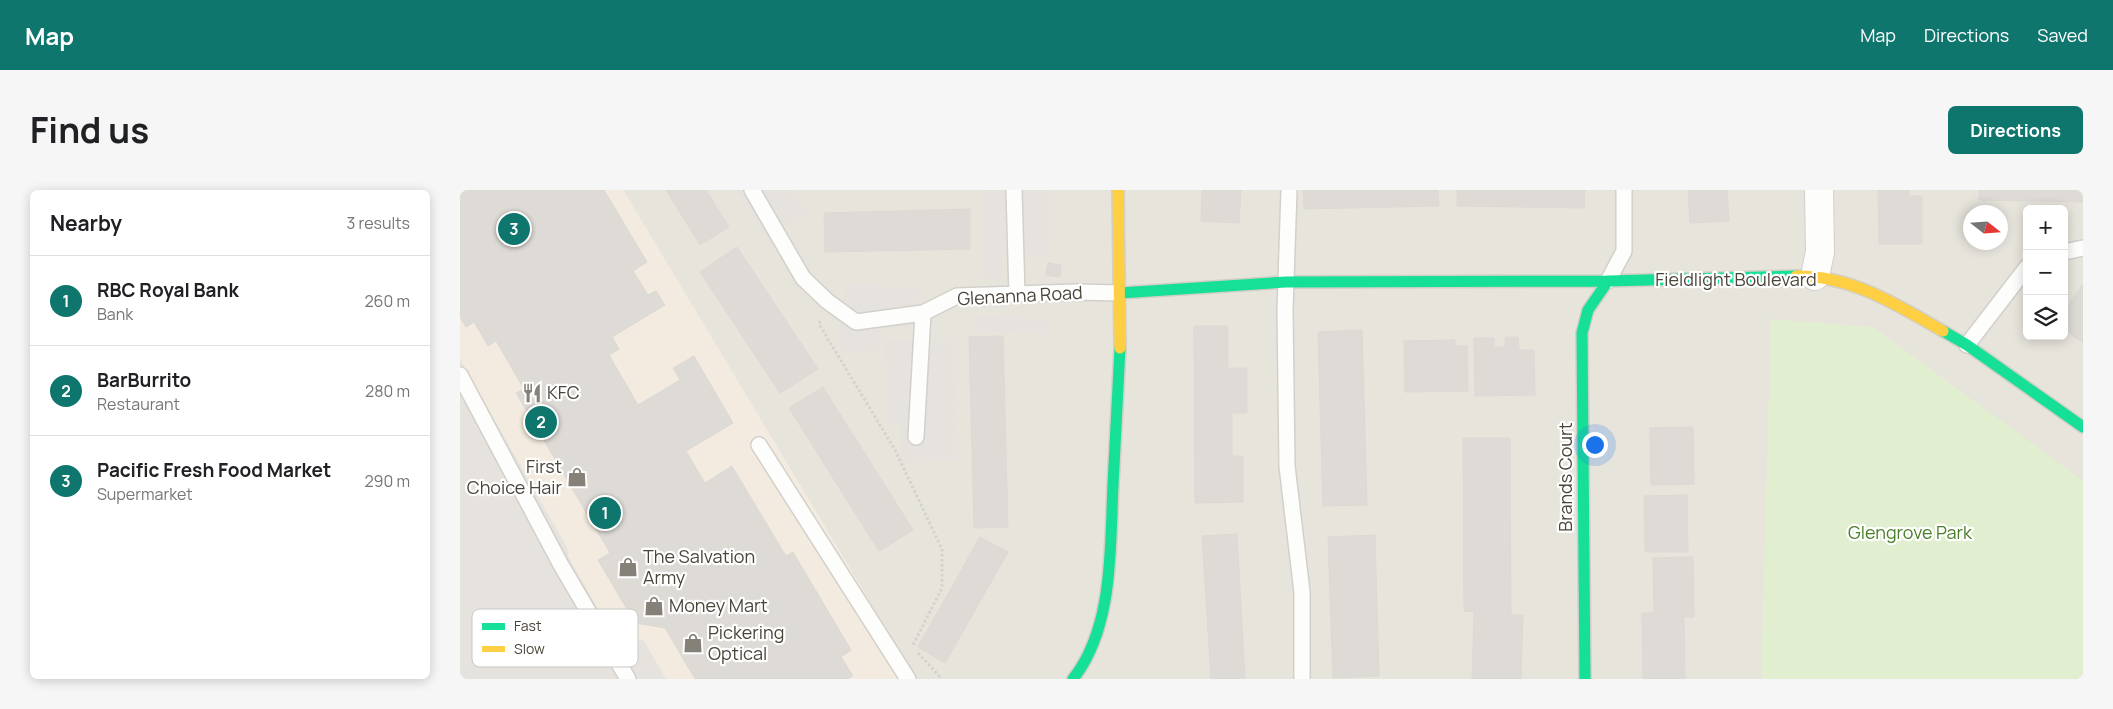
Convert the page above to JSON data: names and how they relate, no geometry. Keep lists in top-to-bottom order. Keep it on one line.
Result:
{"streets":{"street":["Fieldlight Boulevard","Brands Court"],"lane":["Glenanna Road"]},"crossings":[["Fieldlight Boulevard","Glenanna Road"],["Fieldlight Boulevard","Brands Court"]],"parks":["Glengrove Park"],"places":{"restaurant":["KFC"],"shop":["First Choice Hair","The Salvation Army","Money Mart","Pickering Optical"]},"legend":["Fast","Slow"],"north":"right","page":{"header":"Map","nav":["Map","Directions","Saved"],"title":"Find us","buttons":"Directions","heading":["Nearby","3 results"],"map_buttons":["+","−"],"pins":["3","2","1"],"list":[{"mark":"1","name":"RBC Royal Bank","note":"Bank","value":"260 m"},{"mark":"2","name":"BarBurrito","note":"Restaurant","value":"280 m"},{"mark":"3","name":"Pacific Fresh Food Market","note":"Supermarket","value":"290 m"}]}}
